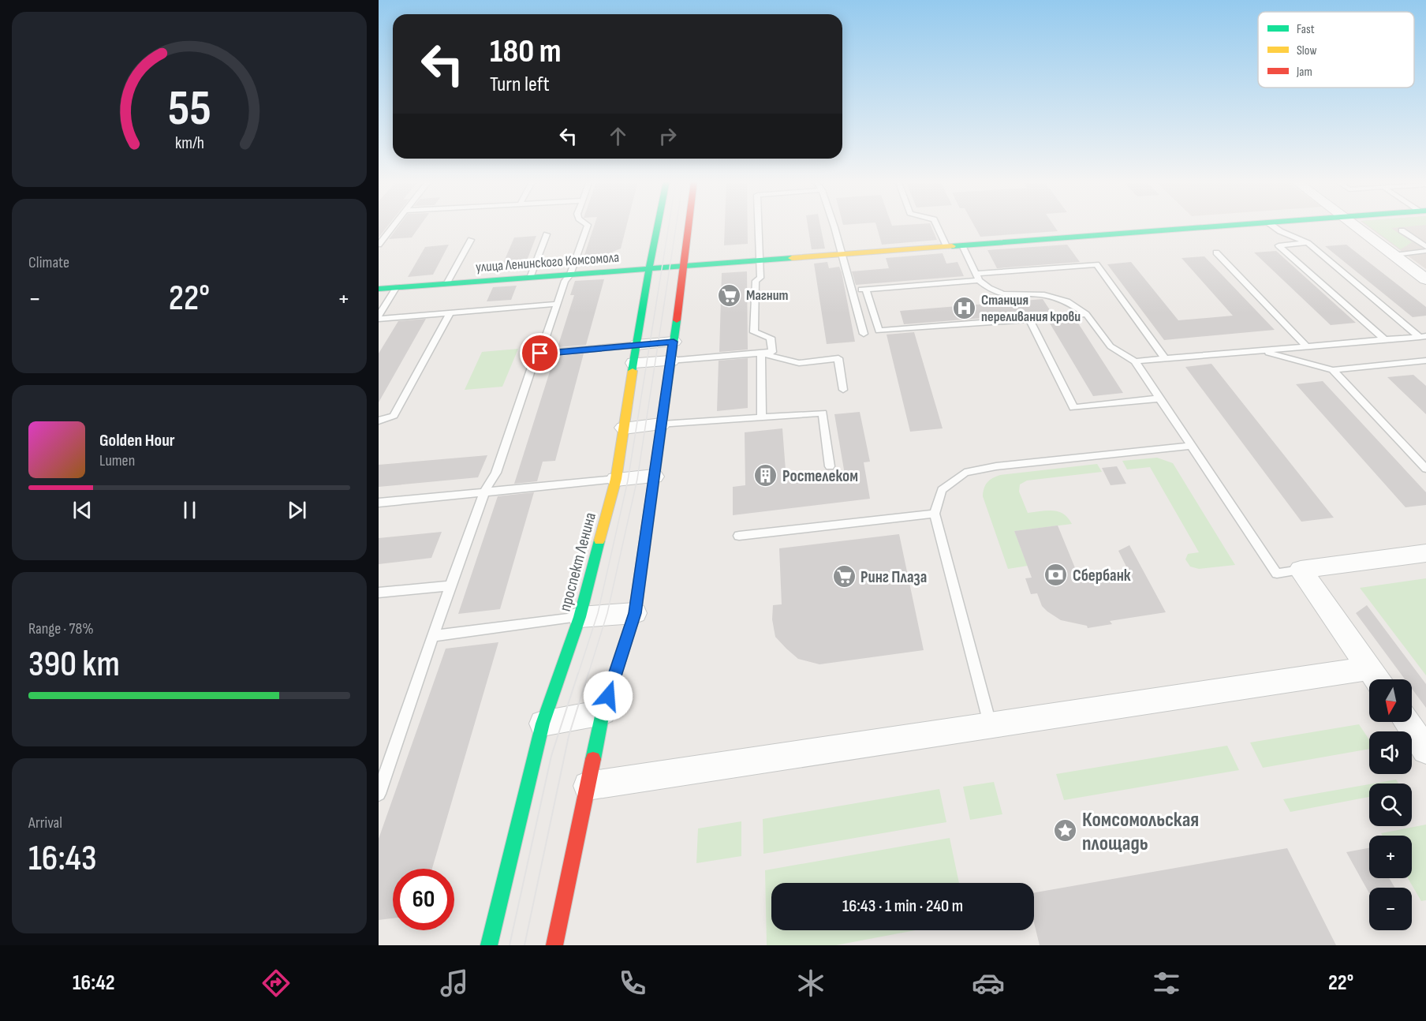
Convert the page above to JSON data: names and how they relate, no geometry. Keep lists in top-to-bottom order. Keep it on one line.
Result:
{"streets":{"main road":["улица Ленинского Комсомола","проспект Ленина"]},"crossings":[["улица Ленинского Комсомола","проспект Ленина"]],"places":{"supermarket":["Магнит","Ринг Плаза"],"hospital":["Станция переливания крови"],"building":["Ростелеком"],"bank":["Сбербанк"],"place":["Комсомольская площадь"]},"legend":["Fast","Slow","Jam"],"north":"bottom","page":{"turn":["180 m","Turn left"],"tile":["Climate",["Range · 78%","390 km"],["Arrival","16:43"]],"heat":["−","22°","+"],"song":["Golden Hour","Lumen"],"map_buttons":["+","−"],"limit":"60","trip":"16:43 · 1 min · 240 m","tabs":["16:42","22°"],"gauge":["55","km/h"]}}
